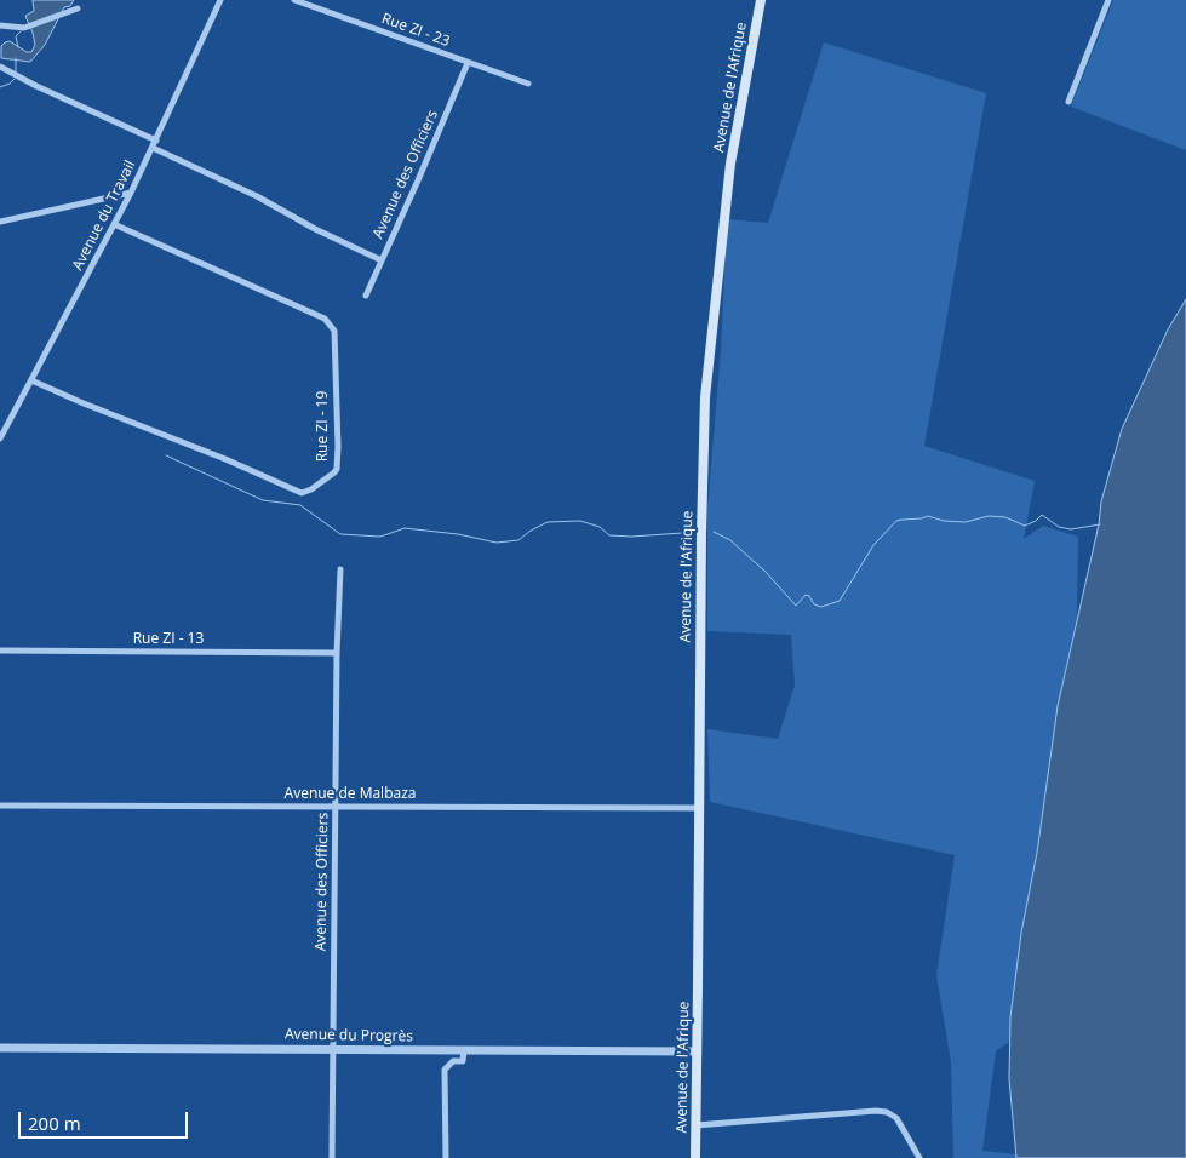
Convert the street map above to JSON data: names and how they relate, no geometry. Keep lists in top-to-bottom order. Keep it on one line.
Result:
{"streets":{"main road":["Avenue de l'Afrique"],"street":["Rue ZI - 23","Avenue des Officiers","Avenue du Travail","Rue ZI - 19","Rue ZI - 13","Avenue de Malbaza","Avenue du Progrès"]},"crossings":[["Rue ZI - 23","Avenue des Officiers"],["Avenue de l'Afrique","Avenue de Malbaza"],["Avenue de l'Afrique","Avenue du Progrès"],["Avenue des Officiers","Rue ZI - 13"],["Avenue des Officiers","Avenue de Malbaza"],["Avenue des Officiers","Avenue du Progrès"],["Avenue du Travail","Rue ZI - 19"]],"scale_bar":"200 m"}
